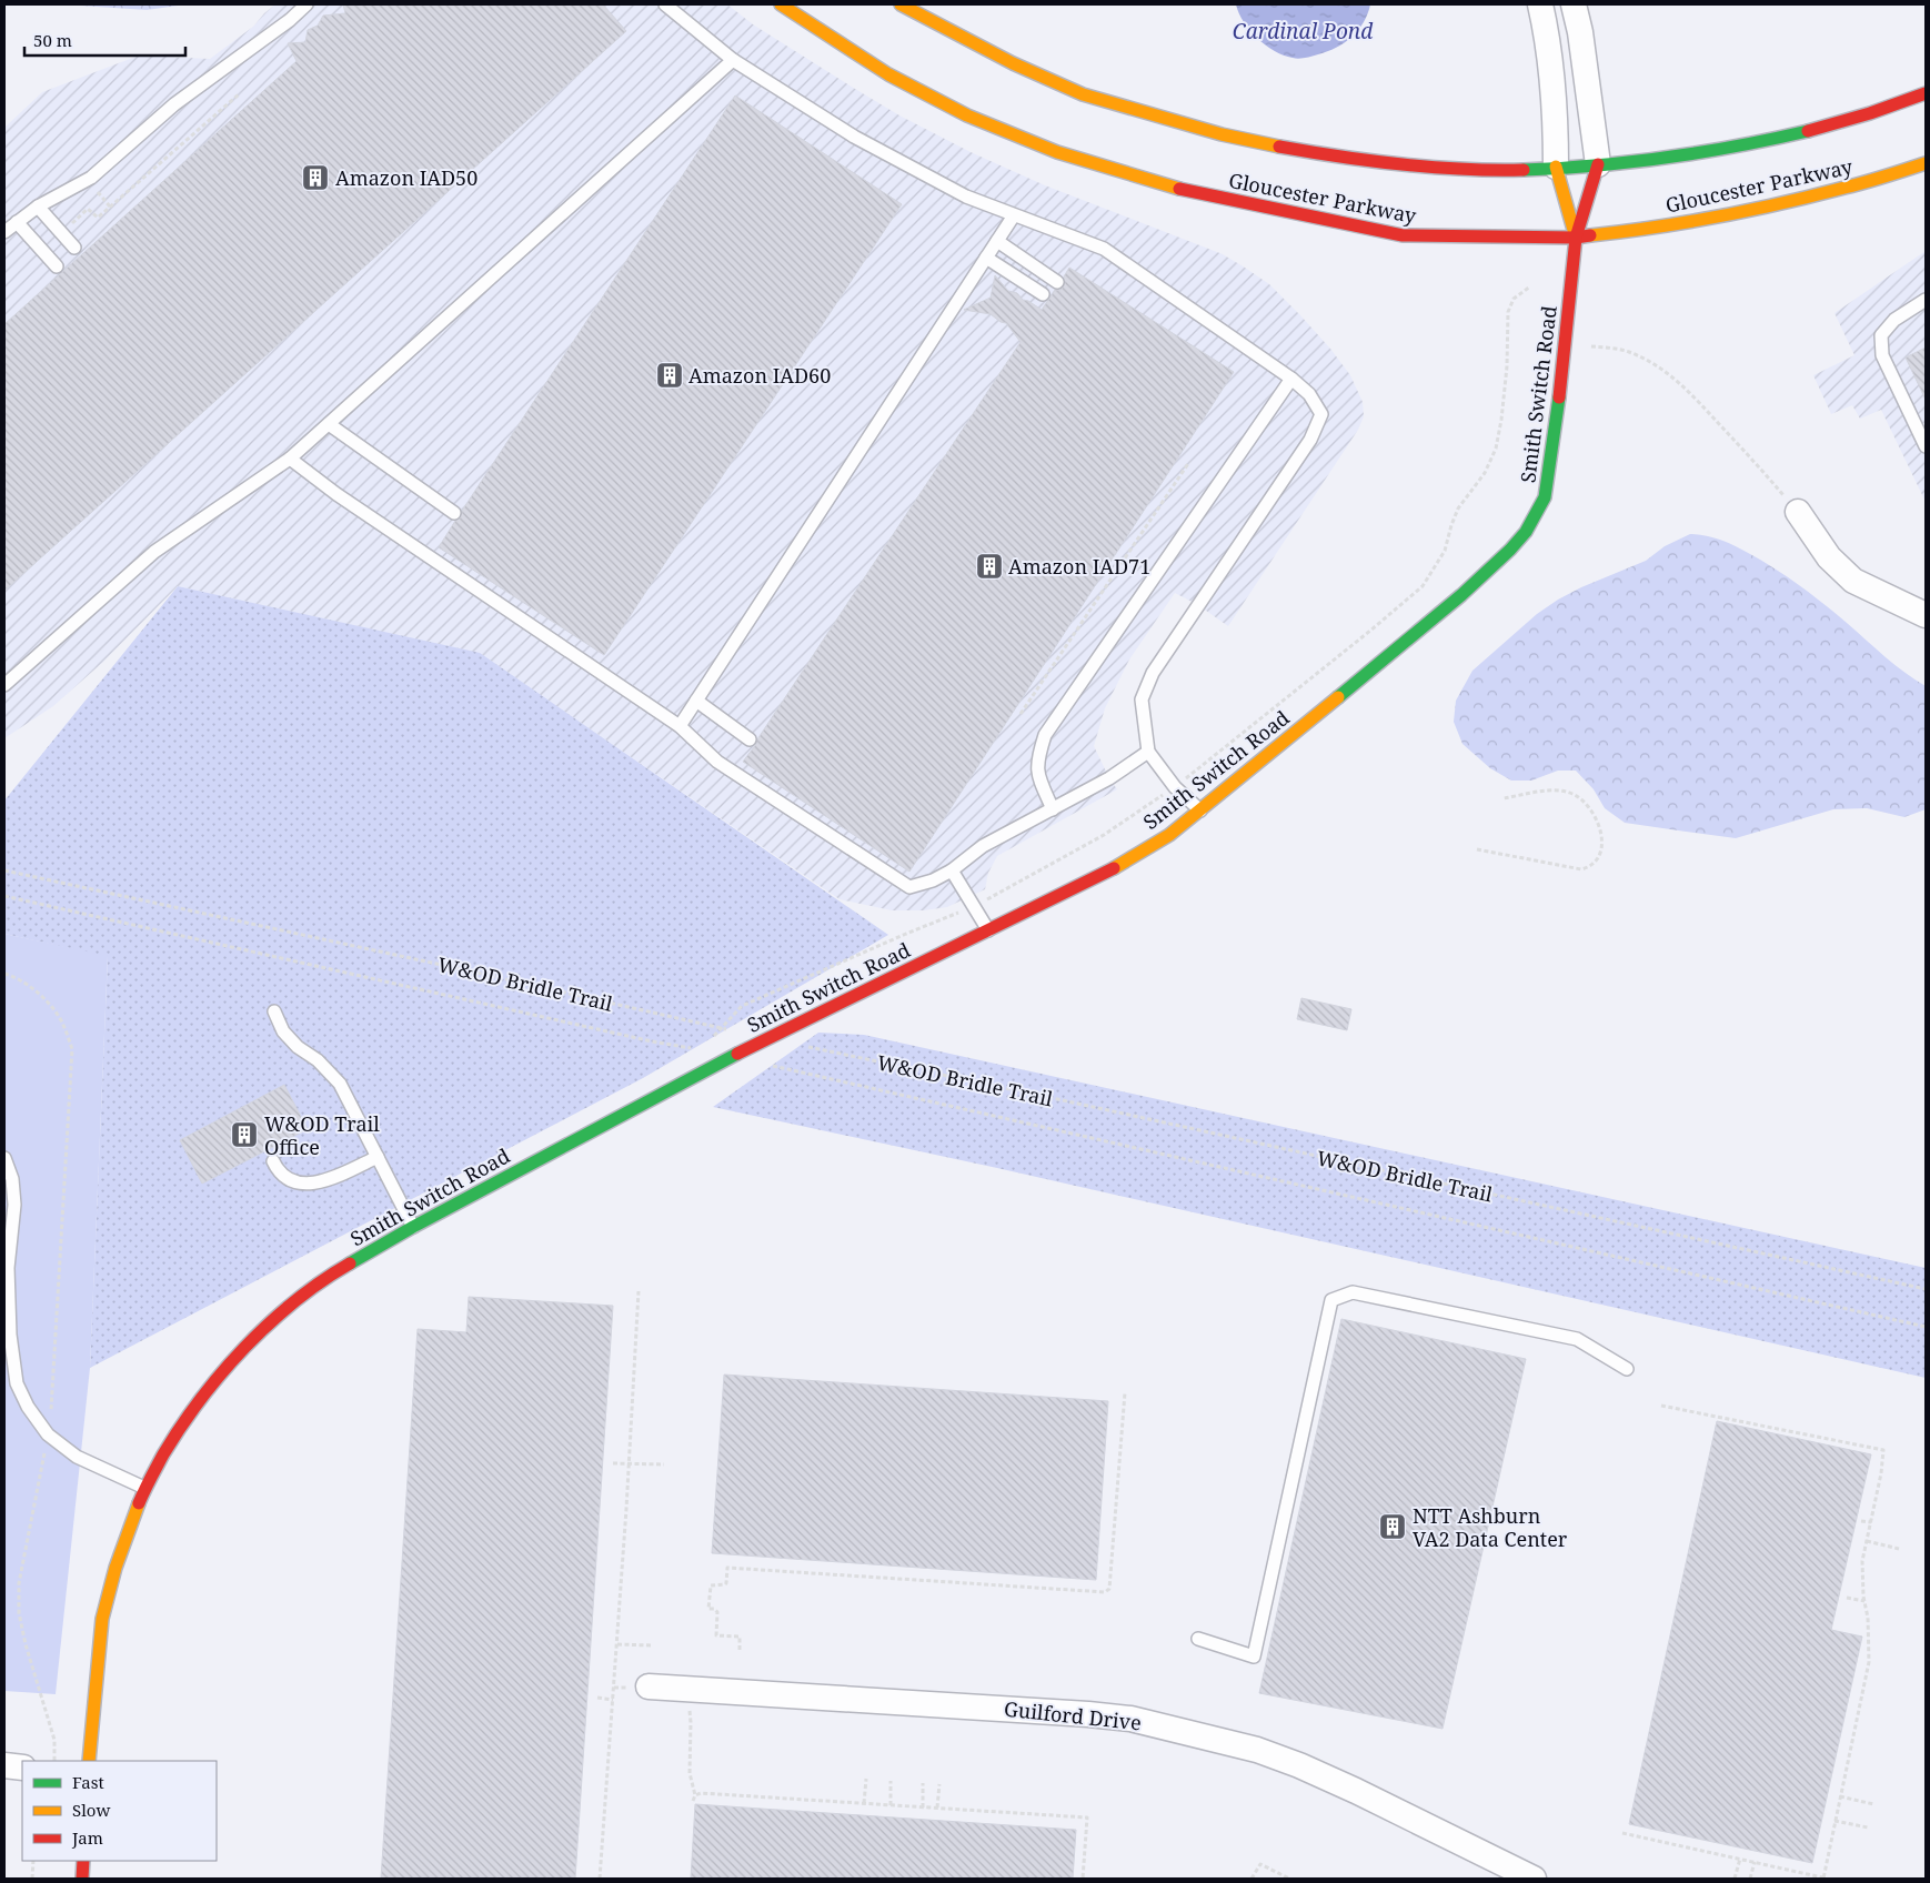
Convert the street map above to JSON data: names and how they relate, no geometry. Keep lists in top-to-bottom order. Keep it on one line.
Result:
{"streets":{"street":["Gloucester Parkway","Smith Switch Road","Guilford Drive"],"path":["W&OD Bridle Trail"]},"crossings":[["Gloucester Parkway","Smith Switch Road"],["Smith Switch Road","W&OD Bridle Trail"]],"water":["Cardinal Pond"],"places":{"building":["Amazon IAD50","Amazon IAD60","Amazon IAD71","W&OD Trail Office","NTT Ashburn VA2 Data Center"]},"legend":["Fast","Slow","Jam"],"scale_bar":"50 m"}
